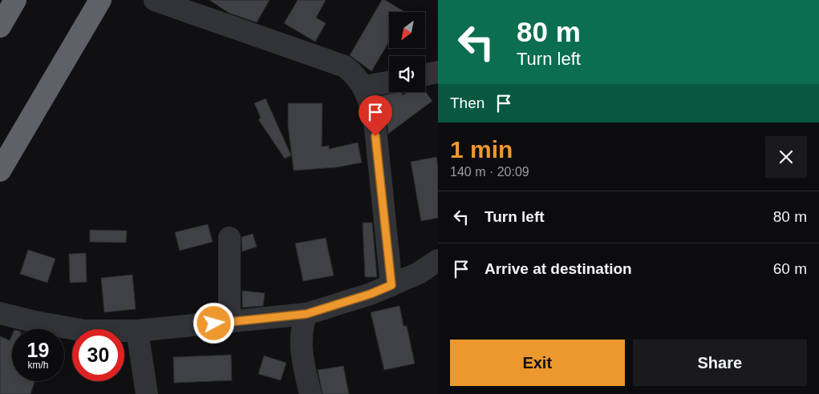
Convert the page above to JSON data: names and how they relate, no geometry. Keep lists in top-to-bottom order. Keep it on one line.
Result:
{"north":"bottom left","page":{"turn":["80 m","Turn left"],"then":"Then","heading":["1 min","140 m · 20:09"],"list":[{"name":"Turn left","value":"80 m"},{"name":"Arrive at destination","value":"60 m"}],"speed":"19 km/h","limit":"30","buttons":["Exit","Share"]}}
